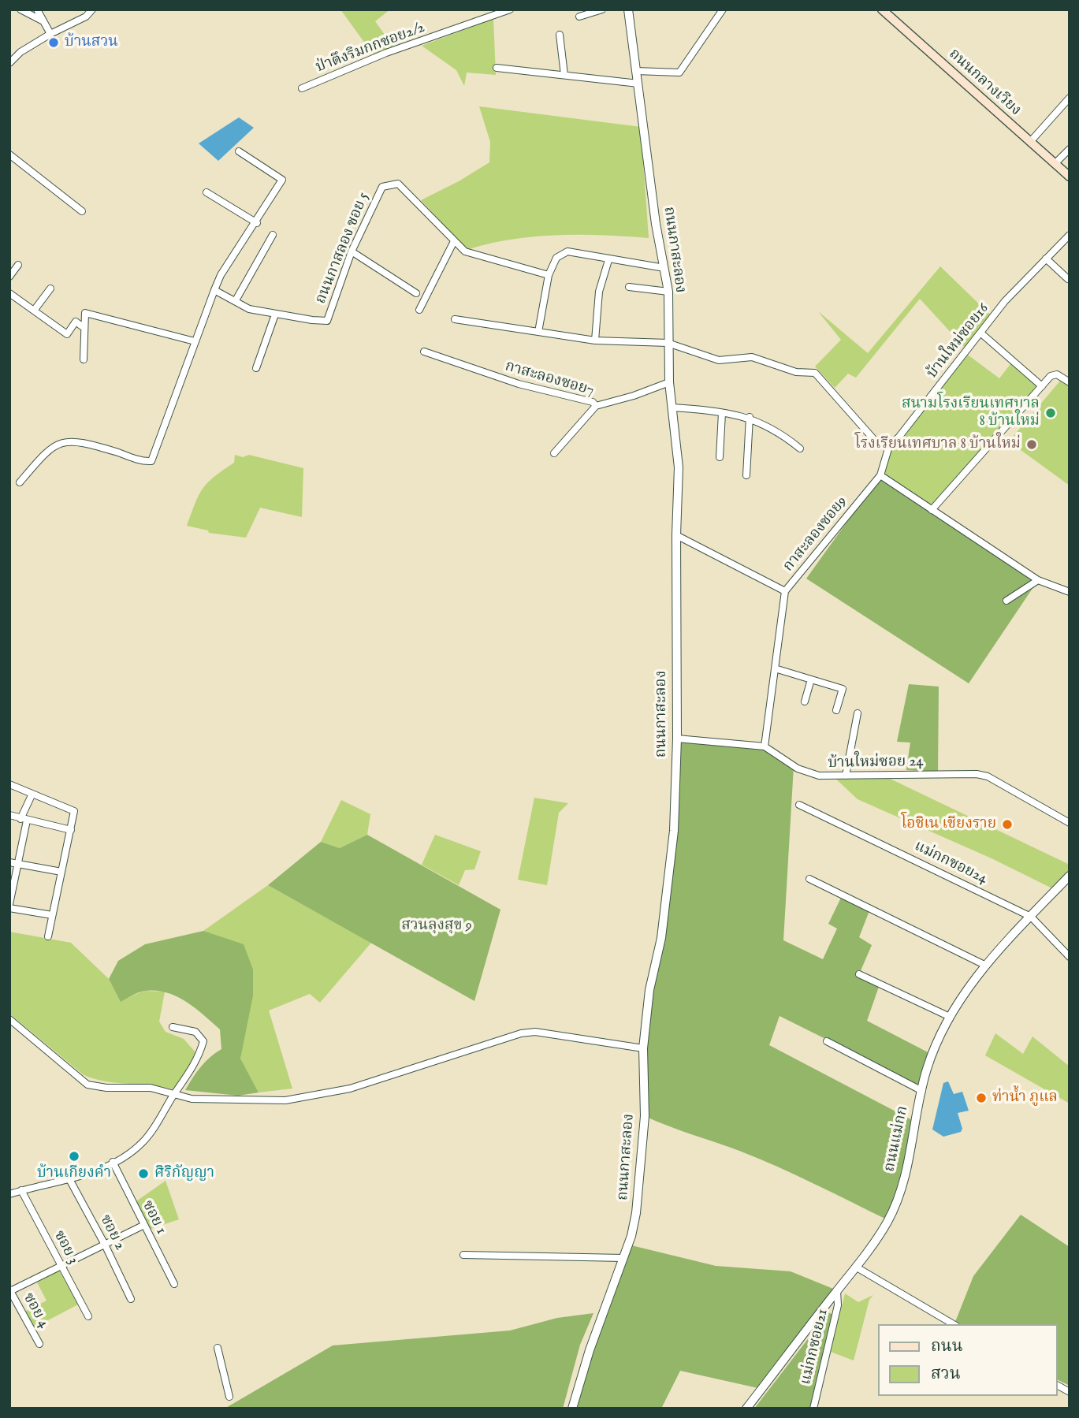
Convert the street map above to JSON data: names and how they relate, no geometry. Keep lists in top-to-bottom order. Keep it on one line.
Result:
{"streets":{"main road":["ถนนกลางเวียง"],"street":["ป่าตึงริมกกซอย2/2","ถนนกาสลอง ซอย 5","ถนนกาสะลอง","บ้านใหม่ซอย16","กาสะลองซอย7","กาสะลองซอย9","บ้านใหม่ซอย 24","แม่กกซอย24","ถนนแม่กก","ซอย 1","ซอย 2","ซอย 3","ซอย 4","แม่กกซอย21"]},"crossings":[["ถนนกาสะลอง","กาสะลองซอย7"],["ถนนกาสะลอง","กาสะลองซอย9"],["ถนนกาสะลอง","บ้านใหม่ซอย 24"],["แม่กกซอย24","ถนนแม่กก"],["ถนนแม่กก","แม่กกซอย21"]],"parks":["สวนลุงสุข 9"],"places":["บ้านสวน","สนามโรงเรียนเทศบาล 8 บ้านใหม่","โรงเรียนเทศบาล 8 บ้านใหม่","โอชิเน เชียงราย","ท่าน้ำ ภูแล","บ้านเกียงคำ","ศิริกัญญา"],"legend":["ถนน","สวน"]}
